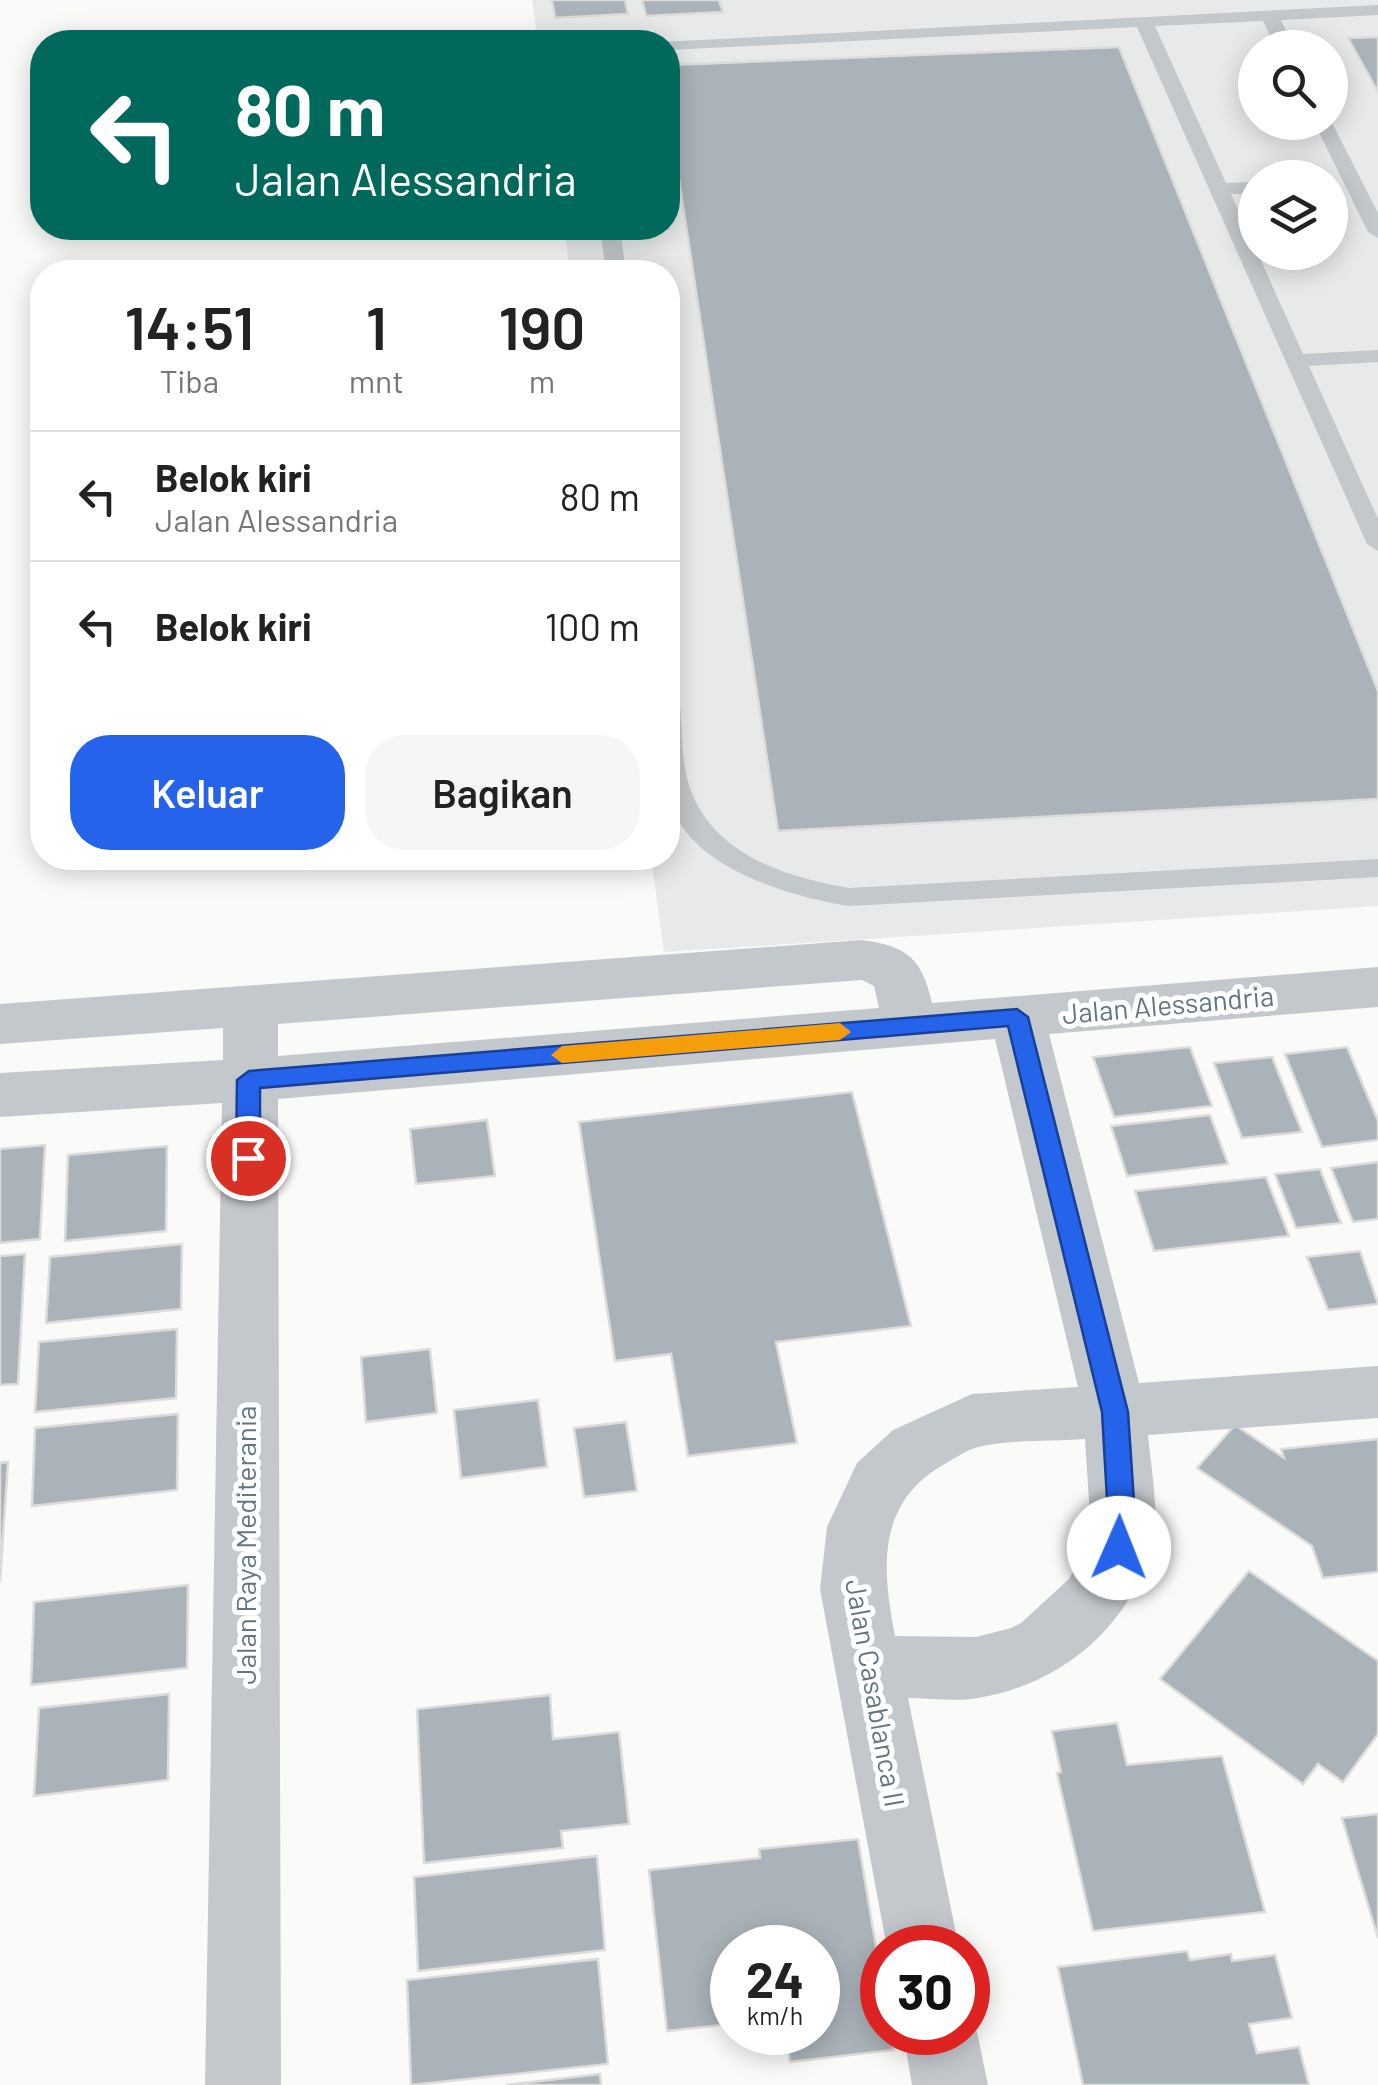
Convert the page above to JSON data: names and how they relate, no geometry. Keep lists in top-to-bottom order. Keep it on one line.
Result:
{"streets":{"street":["Jalan Alessandria","Jalan Raya Mediterania","Jalan Casablanca II"]},"crossings":[["Jalan Alessandria","Jalan Raya Mediterania"]],"page":{"turn":["80 m","Jalan Alessandria"],"eta":["14:51","Tiba","1","mnt","190","m"],"list":[{"name":"Belok kiri","note":"Jalan Alessandria","value":"80 m"},{"name":"Belok kiri","value":"100 m"}],"buttons":["Keluar","Bagikan"],"speed":"24 km/h","limit":"30"}}
